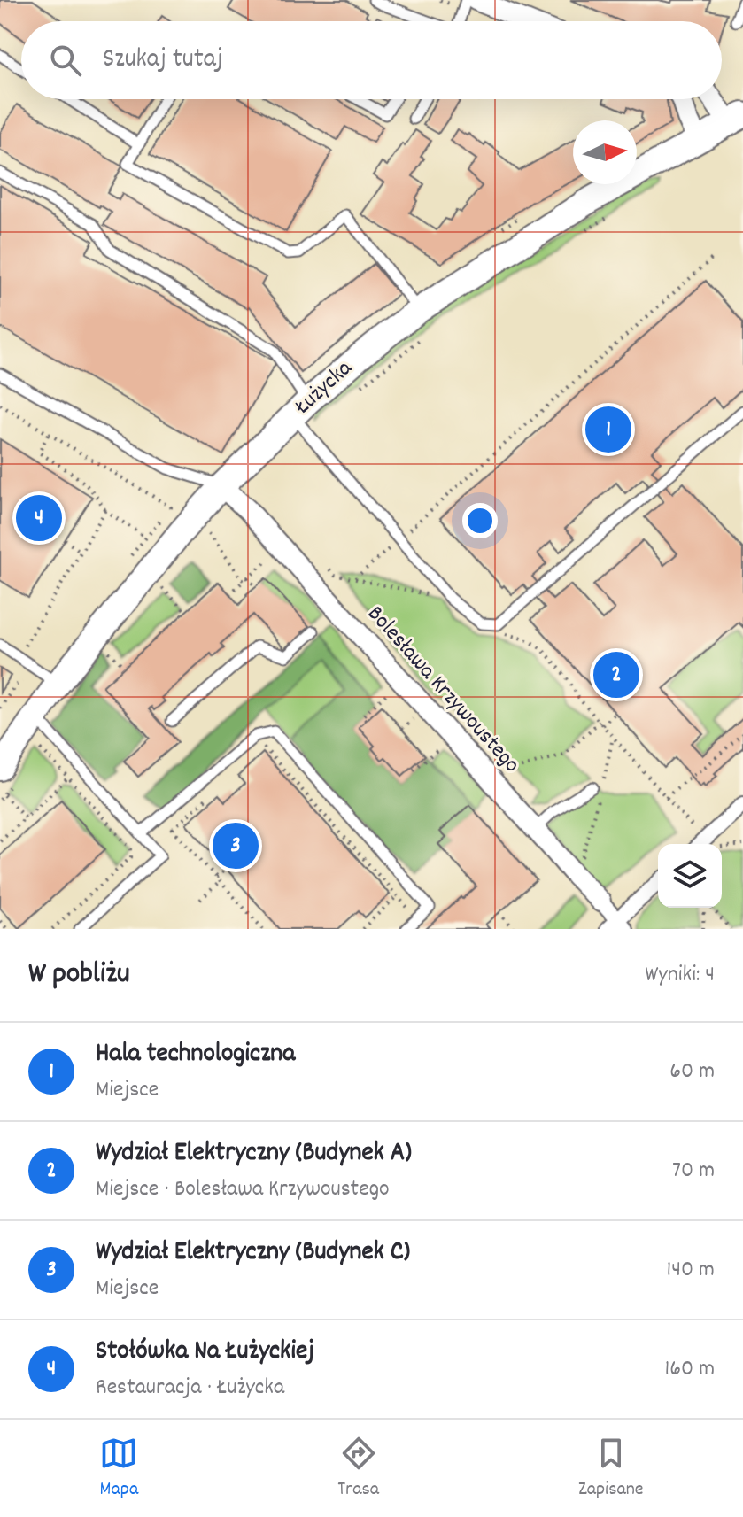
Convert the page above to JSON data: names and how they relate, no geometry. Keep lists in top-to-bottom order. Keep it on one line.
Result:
{"streets":{"street":["Łużycka","Bolesława Krzywoustego"]},"crossings":[["Łużycka","Bolesława Krzywoustego"]],"north":"right","page":{"search":"Szukaj tutaj","pins":["1","4","2","3"],"heading":["W pobliżu","Wyniki: 4"],"list":[{"mark":"1","name":"Hala technologiczna","note":"Miejsce","value":"60 m"},{"mark":"2","name":"Wydział Elektryczny (Budynek A)","note":"Miejsce · Bolesława Krzywoustego","value":"70 m"},{"mark":"3","name":"Wydział Elektryczny (Budynek C)","note":"Miejsce","value":"140 m"},{"mark":"4","name":"Stołówka Na Łużyckiej","note":"Restauracja · Łużycka","value":"160 m"}],"nav":["Mapa","Trasa","Zapisane"]}}
